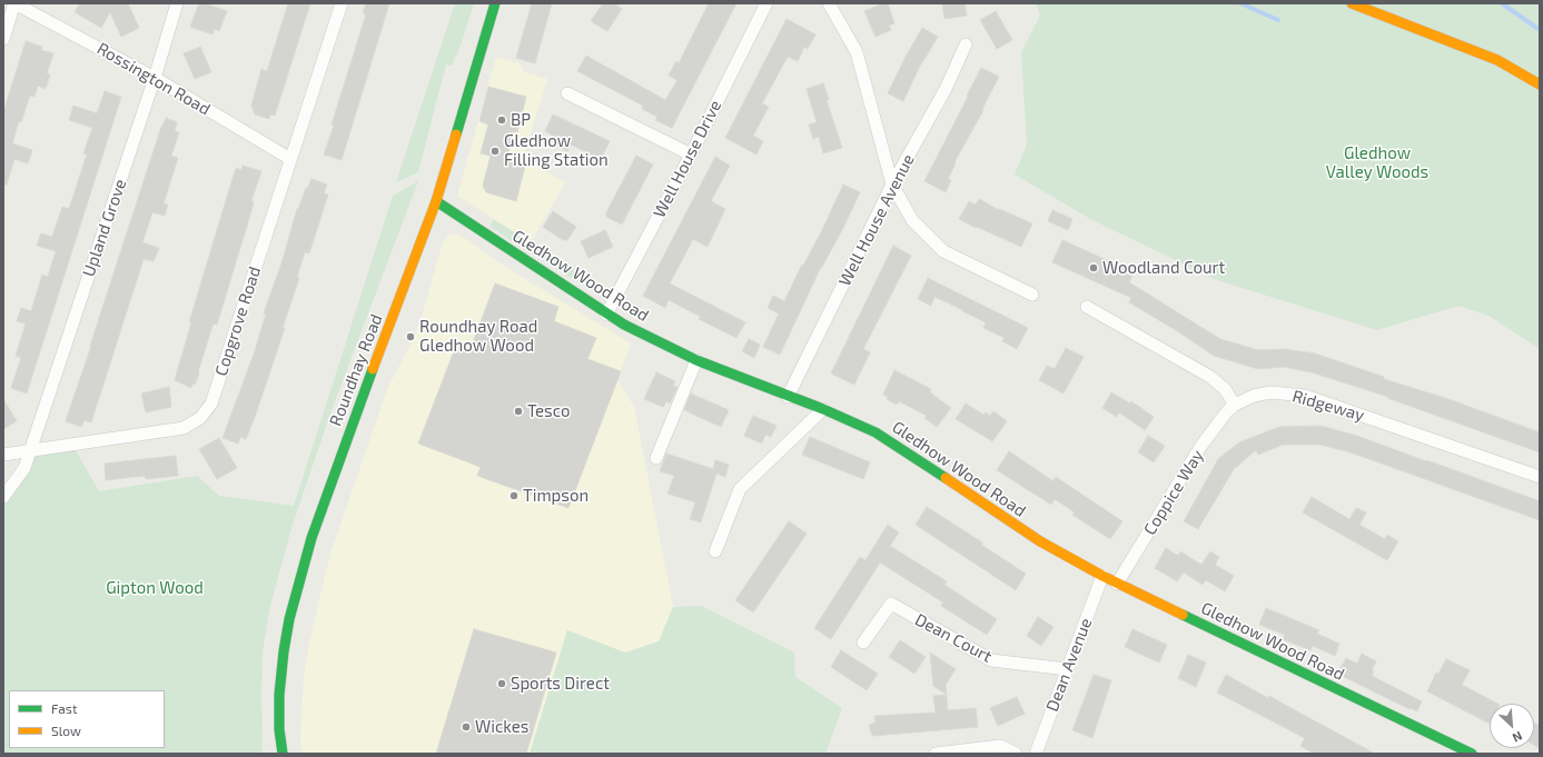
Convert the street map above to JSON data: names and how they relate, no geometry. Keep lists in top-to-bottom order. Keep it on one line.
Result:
{"streets":{"street":["Rossington Road","Well House Drive","Well House Avenue","Upland Grove","Gledhow Wood Road","Copgrove Road","Roundhay Road","Ridgeway","Coppice Way","Dean Court","Dean Avenue"]},"crossings":[["Rossington Road","Upland Grove"],["Rossington Road","Copgrove Road"],["Well House Drive","Gledhow Wood Road"],["Well House Avenue","Gledhow Wood Road"],["Upland Grove","Copgrove Road"],["Gledhow Wood Road","Roundhay Road"],["Gledhow Wood Road","Coppice Way"],["Gledhow Wood Road","Dean Avenue"],["Ridgeway","Coppice Way"],["Dean Court","Dean Avenue"]],"parks":["Gledhow Valley Woods","Gipton Wood"],"places":["BP","Gledhow Filling Station","Woodland Court","Roundhay Road Gledhow Wood","Tesco","Timpson","Sports Direct","Wickes"],"legend":["Fast","Slow"],"north":"bottom right"}
